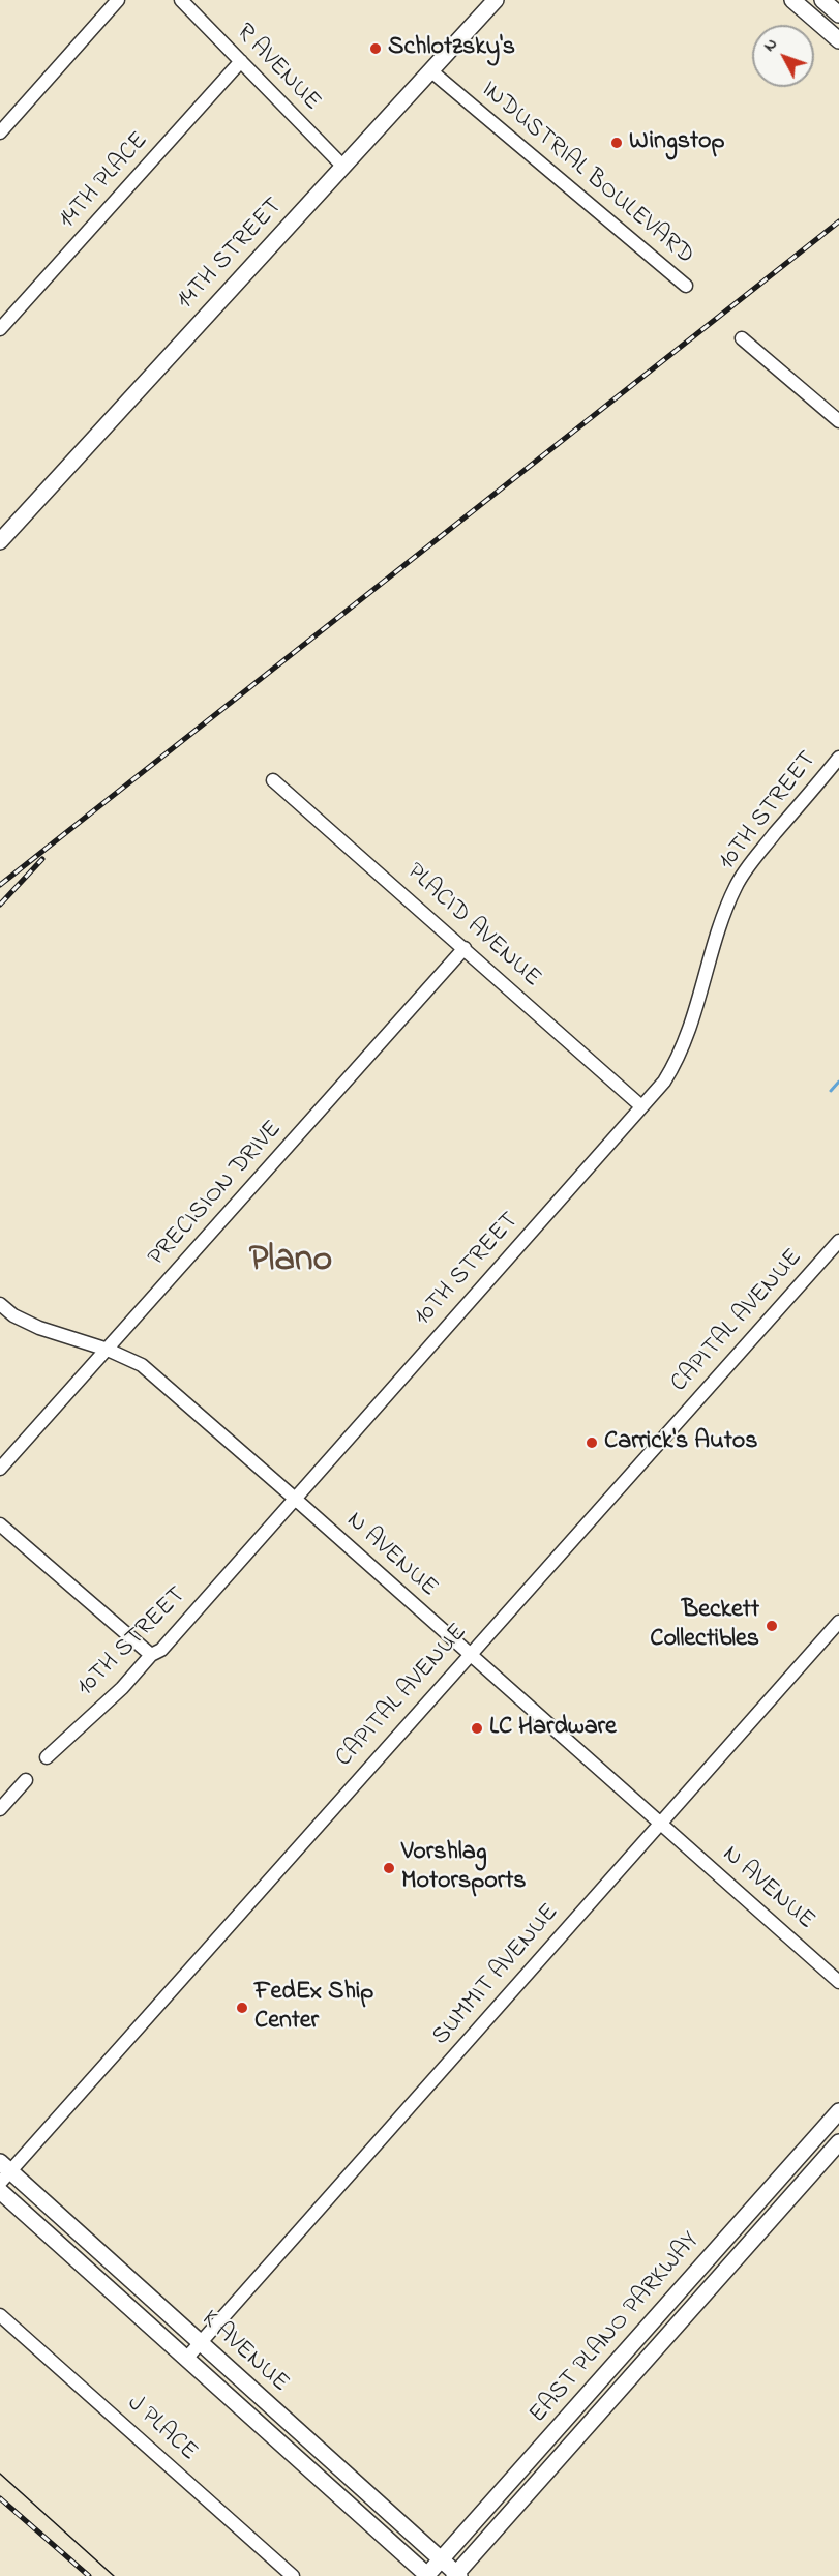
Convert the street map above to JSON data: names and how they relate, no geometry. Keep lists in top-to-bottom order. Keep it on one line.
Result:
{"streets":{"main road":["14TH STREET","EAST PLANO PARKWAY","K AVENUE"],"street":["R AVENUE","INDUSTRIAL BOULEVARD","14TH PLACE","10TH STREET","PLACID AVENUE","PRECISION DRIVE","CAPITAL AVENUE","N AVENUE","SUMMIT AVENUE","J PLACE"]},"crossings":[["R AVENUE","14TH PLACE"],["R AVENUE","14TH STREET"],["INDUSTRIAL BOULEVARD","14TH STREET"],["10TH STREET","PLACID AVENUE"],["10TH STREET","N AVENUE"],["PLACID AVENUE","PRECISION DRIVE"],["PRECISION DRIVE","N AVENUE"],["CAPITAL AVENUE","N AVENUE"],["CAPITAL AVENUE","K AVENUE"],["N AVENUE","SUMMIT AVENUE"],["SUMMIT AVENUE","K AVENUE"],["EAST PLANO PARKWAY","K AVENUE"]],"districts":["Plano"],"places":["Schlotzsky's","Wingstop","Carrick's Autos","Beckett Collectibles","LC Hardware","Vorshlag Motorsports","FedEx Ship Center"],"north":"top left"}
